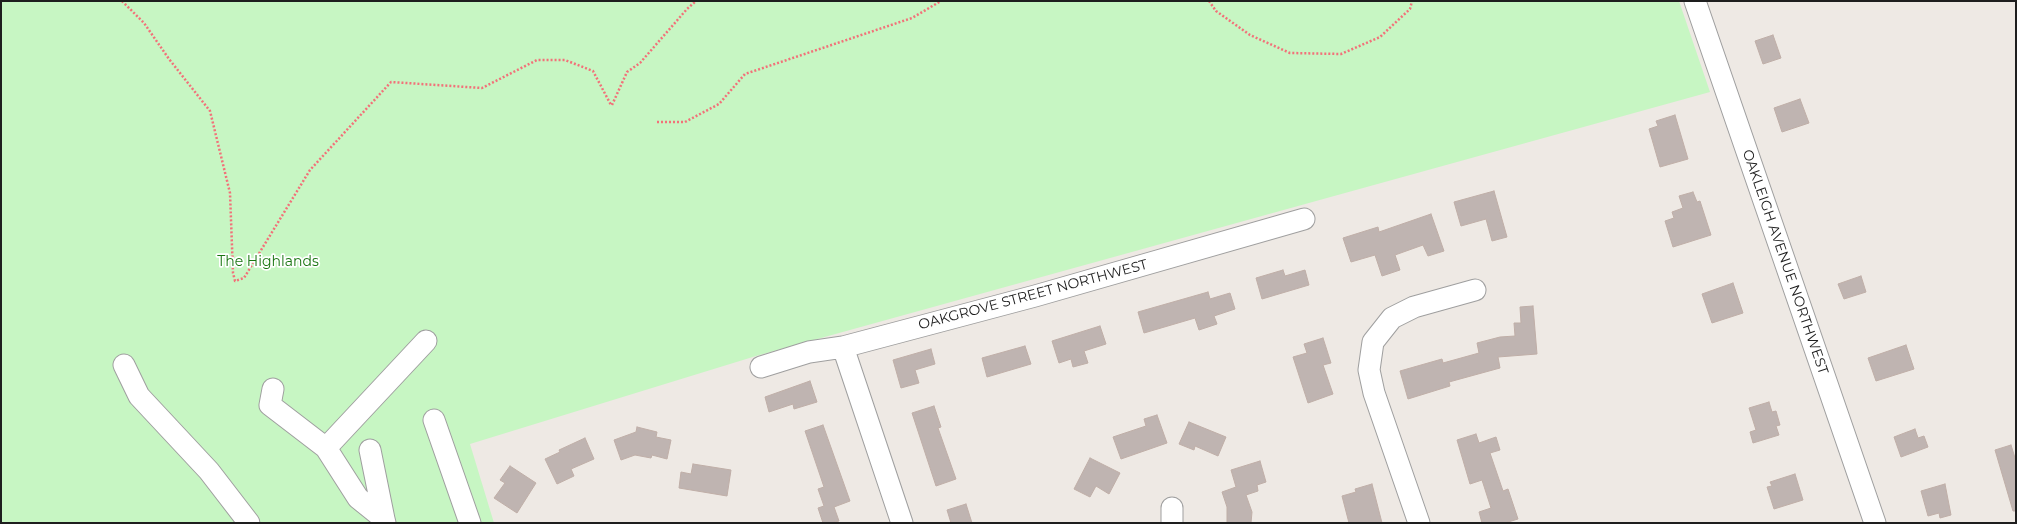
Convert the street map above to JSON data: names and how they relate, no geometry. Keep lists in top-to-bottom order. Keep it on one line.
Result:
{"streets":{"street":["OAKLEIGH AVENUE NORTHWEST","OAKGROVE STREET NORTHWEST"]},"parks":["The Highlands"]}
